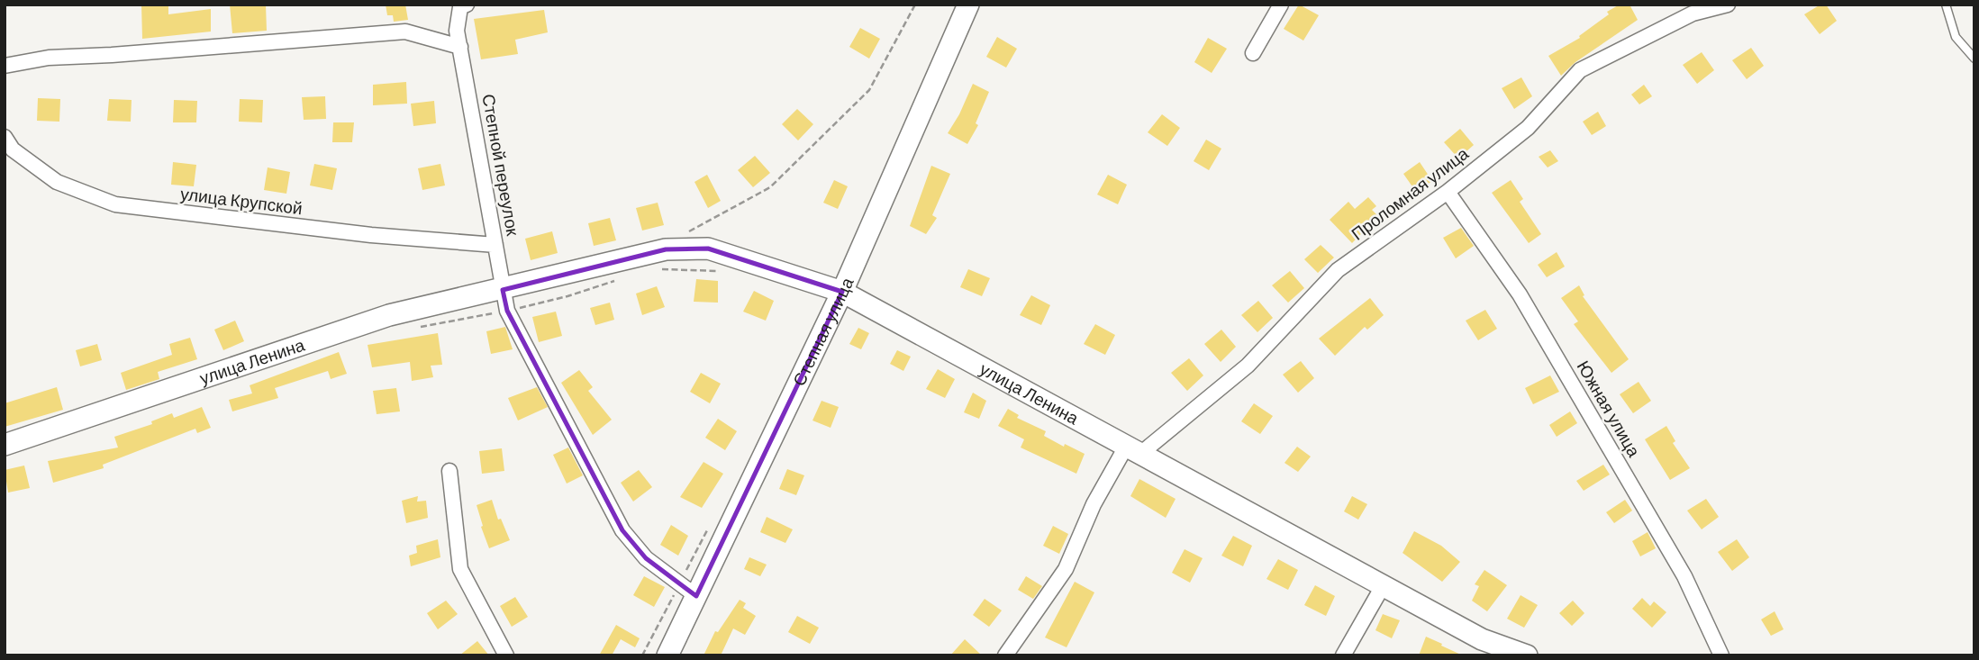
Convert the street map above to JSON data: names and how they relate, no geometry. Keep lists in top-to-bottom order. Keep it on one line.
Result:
{"streets":{"street":["Степной переулок","Проломная улица","улица Крупской","Степная улица","улица Ленина","Южная улица"]},"crossings":[["Степной переулок","улица Крупской"],["Степной переулок","улица Ленина"],["Проломная улица","улица Ленина"],["Проломная улица","Южная улица"],["Степная улица","улица Ленина"]]}
